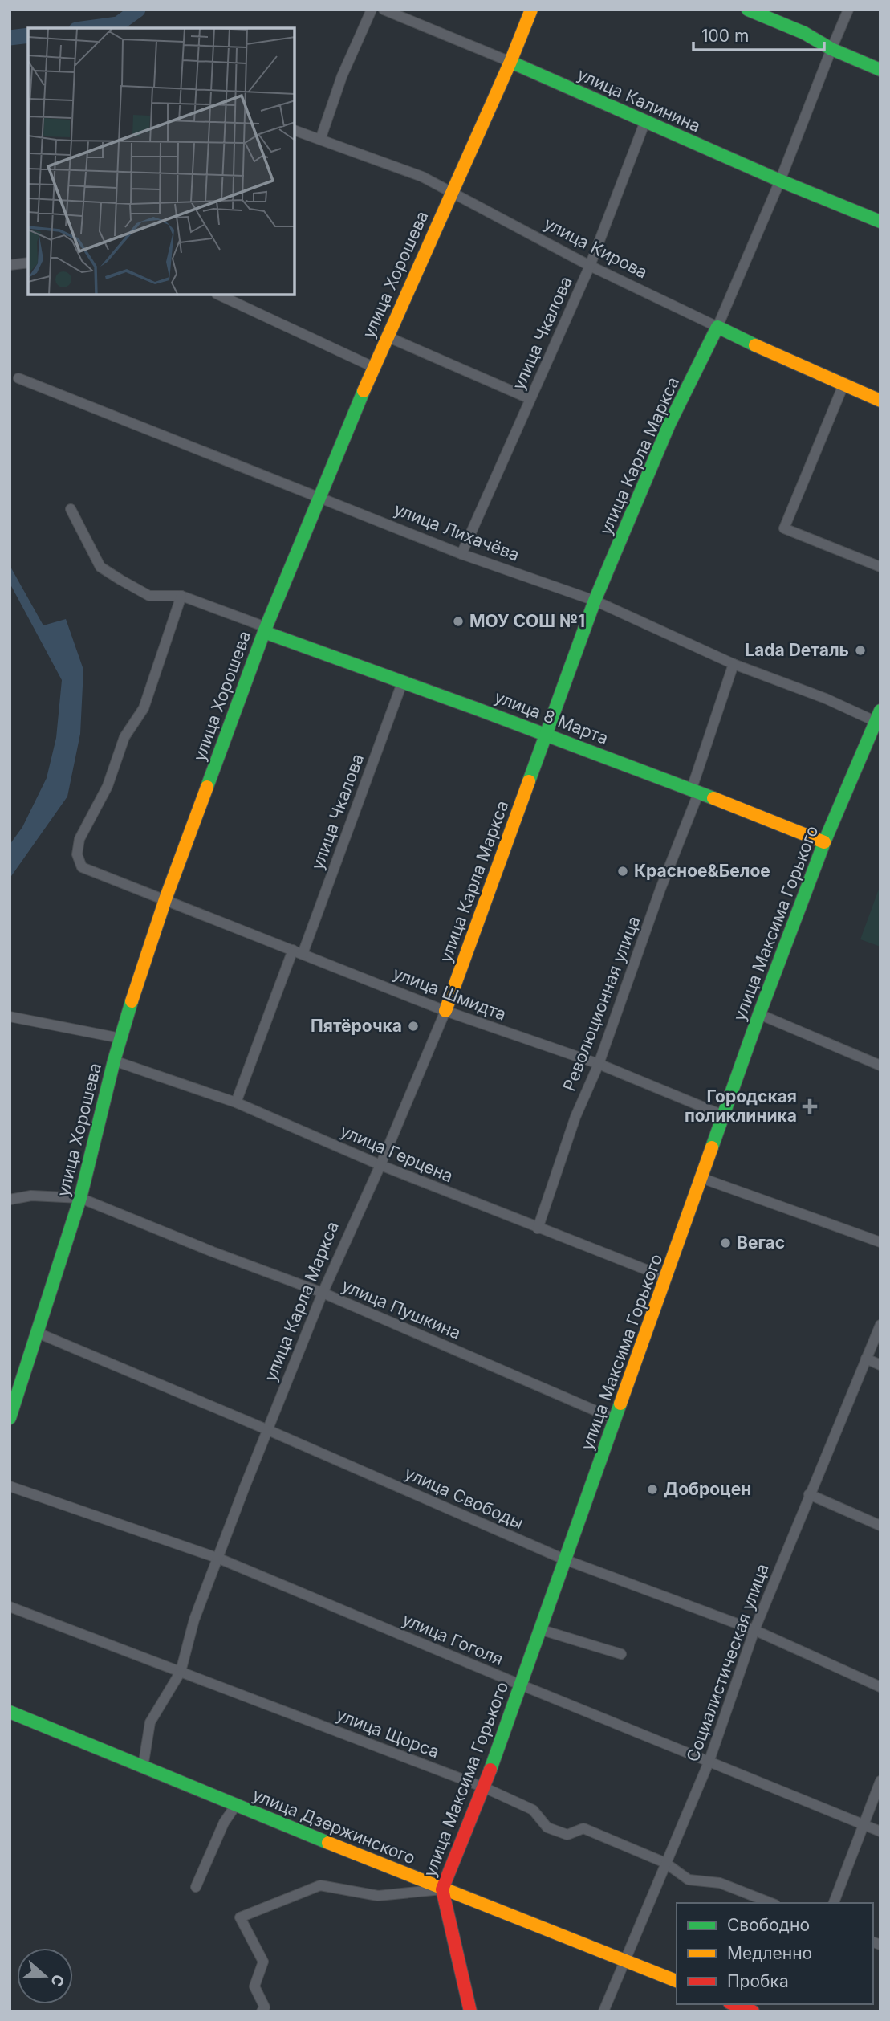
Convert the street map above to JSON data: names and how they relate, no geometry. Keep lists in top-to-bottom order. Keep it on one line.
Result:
{"streets":{"street":["улица Калинина","улица Кирова","улица Хорошева","улица Чкалова","улица Карла Маркса","улица Лихачёва","улица 8 Марта","улица Максима Горького","улица Шмидта","Революционная улица","улица Герцена","улица Пушкина","улица Свободы","улица Гоголя","Социалистическая улица","улица Щорса","улица Дзержинского"]},"crossings":[["улица Калинина","улица Хорошева"],["улица Калинина","улица Чкалова"],["улица Калинина","улица Карла Маркса"],["улица Кирова","улица Хорошева"],["улица Кирова","улица Чкалова"],["улица Кирова","улица Карла Маркса"],["улица Хорошева","улица Лихачёва"],["улица Хорошева","улица 8 Марта"],["улица Хорошева","улица Шмидта"],["улица Хорошева","улица Герцена"],["улица Хорошева","улица Пушкина"],["улица Хорошева","улица Свободы"],["улица Чкалова","улица Лихачёва"],["улица Чкалова","улица 8 Марта"],["улица Чкалова","улица Шмидта"],["улица Чкалова","улица Герцена"],["улица Карла Маркса","улица Лихачёва"],["улица Карла Маркса","улица 8 Марта"],["улица Карла Маркса","улица Шмидта"],["улица Карла Маркса","улица Герцена"],["улица Карла Маркса","улица Пушкина"],["улица Карла Маркса","улица Свободы"],["улица Карла Маркса","улица Гоголя"],["улица Карла Маркса","улица Щорса"],["улица Карла Маркса","улица Дзержинского"],["улица Лихачёва","улица Максима Горького"],["улица Лихачёва","Революционная улица"],["улица 8 Марта","улица Максима Горького"],["улица 8 Марта","Революционная улица"],["улица Максима Горького","улица Шмидта"],["улица Максима Горького","улица Герцена"],["улица Максима Горького","улица Пушкина"],["улица Максима Горького","улица Свободы"],["улица Максима Горького","улица Гоголя"],["улица Максима Горького","улица Щорса"],["улица Максима Горького","улица Дзержинского"],["улица Шмидта","Революционная улица"],["Революционная улица","улица Герцена"],["улица Свободы","Социалистическая улица"],["улица Гоголя","Социалистическая улица"],["Социалистическая улица","улица Щорса"],["Социалистическая улица","улица Дзержинского"]],"places":{"other":["МОУ СОШ №1","Lada Dеталь","Красное&Белое","Пятёрочка","Вегас","Доброцен"],"health":["Городская поликлиника"]},"legend":["Свободно","Медленно","Пробка"],"scale_bar":"100 m","north":"right"}
